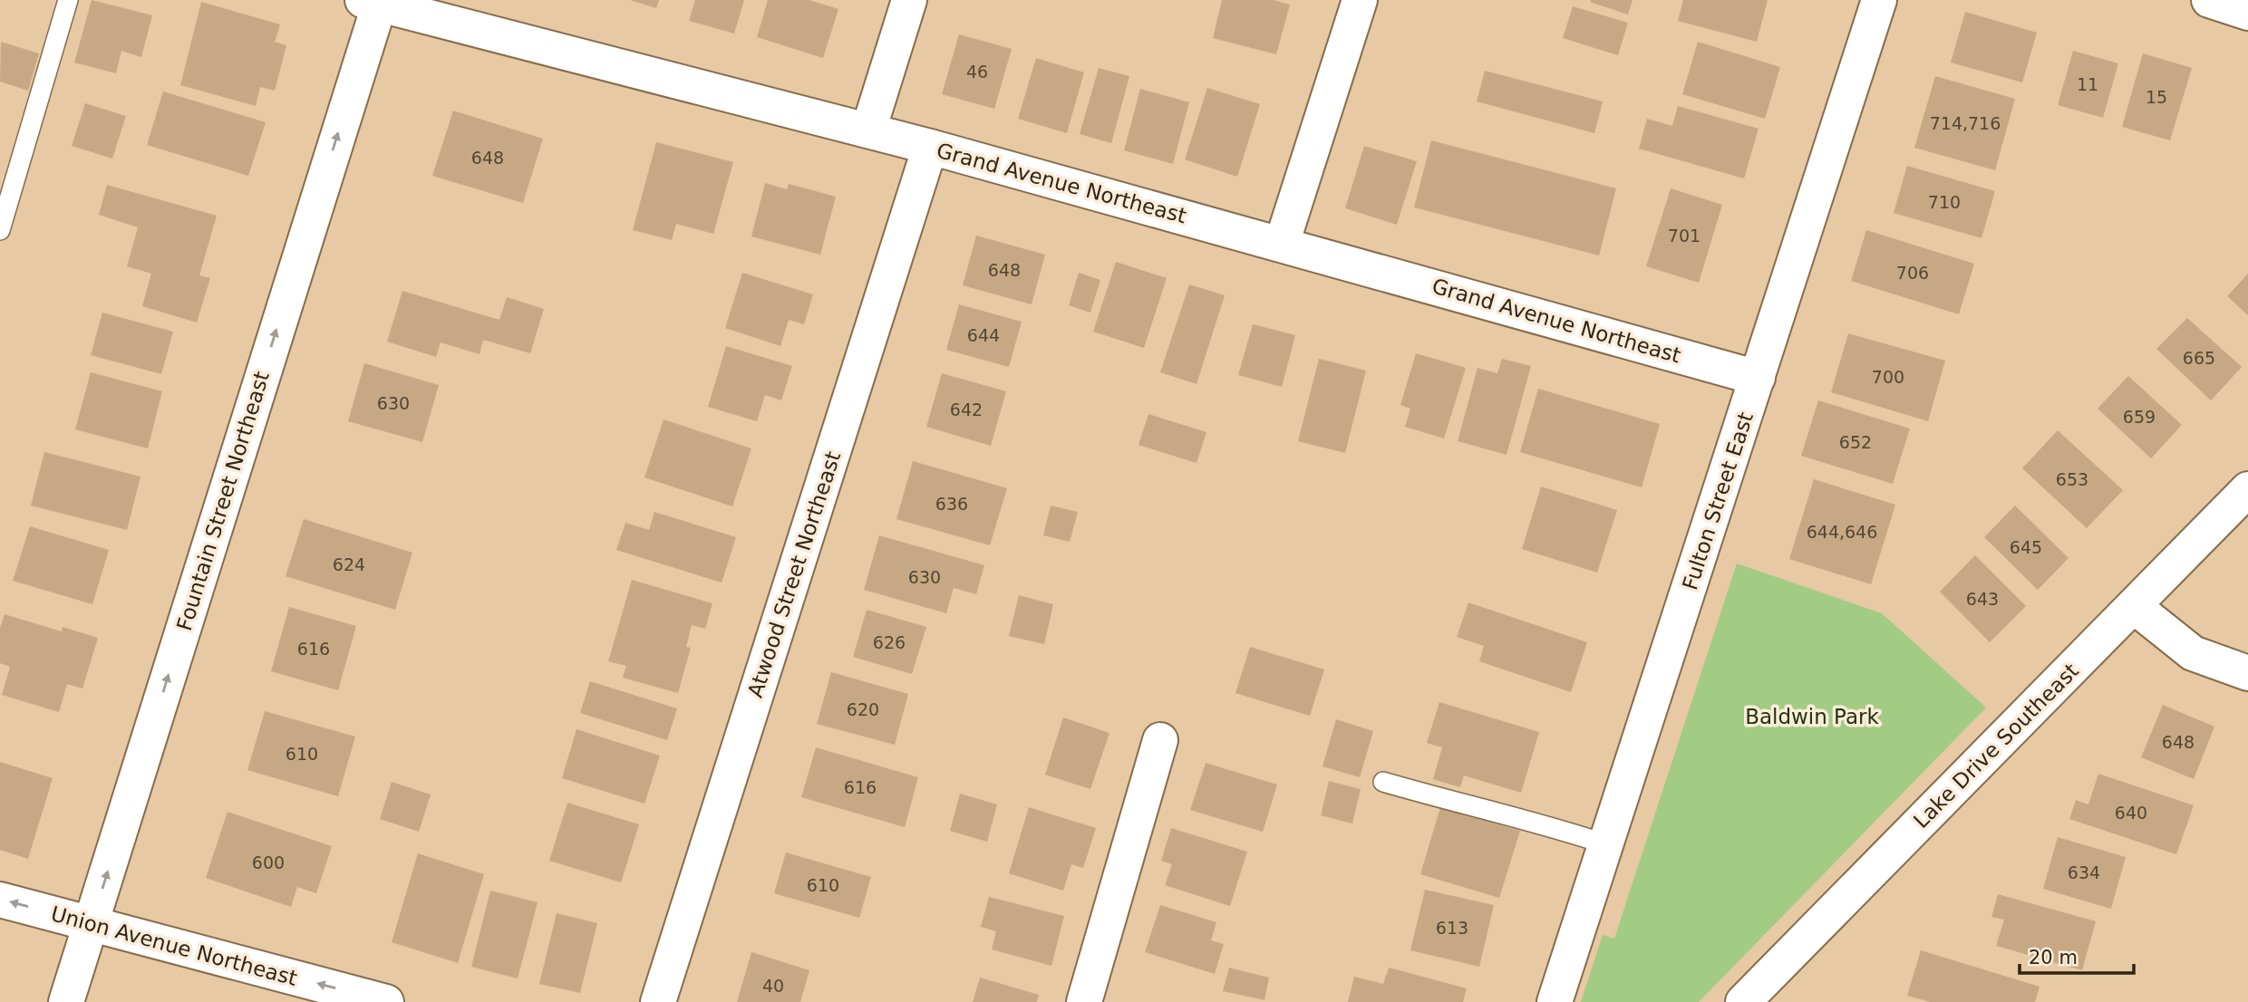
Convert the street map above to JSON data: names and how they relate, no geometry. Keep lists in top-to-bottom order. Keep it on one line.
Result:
{"streets":{"street":["Grand Avenue Northeast","Fountain Street Northeast","Fulton Street East","Atwood Street Northeast","Lake Drive Southeast","Union Avenue Northeast"]},"crossings":[["Grand Avenue Northeast","Fountain Street Northeast"],["Grand Avenue Northeast","Fulton Street East"],["Grand Avenue Northeast","Atwood Street Northeast"],["Fountain Street Northeast","Union Avenue Northeast"]],"one_way":["Fountain Street Northeast","Union Avenue Northeast"],"parks":["Baldwin Park"],"house_numbers":["46","11","15","714,716","648","710","701","648","706","644","665","700","630","642","659","652","653","636","644,646","645","624","630","643","626","616","620","648","610","616","640","600","634","610","613","40"],"scale_bar":"20 m"}
